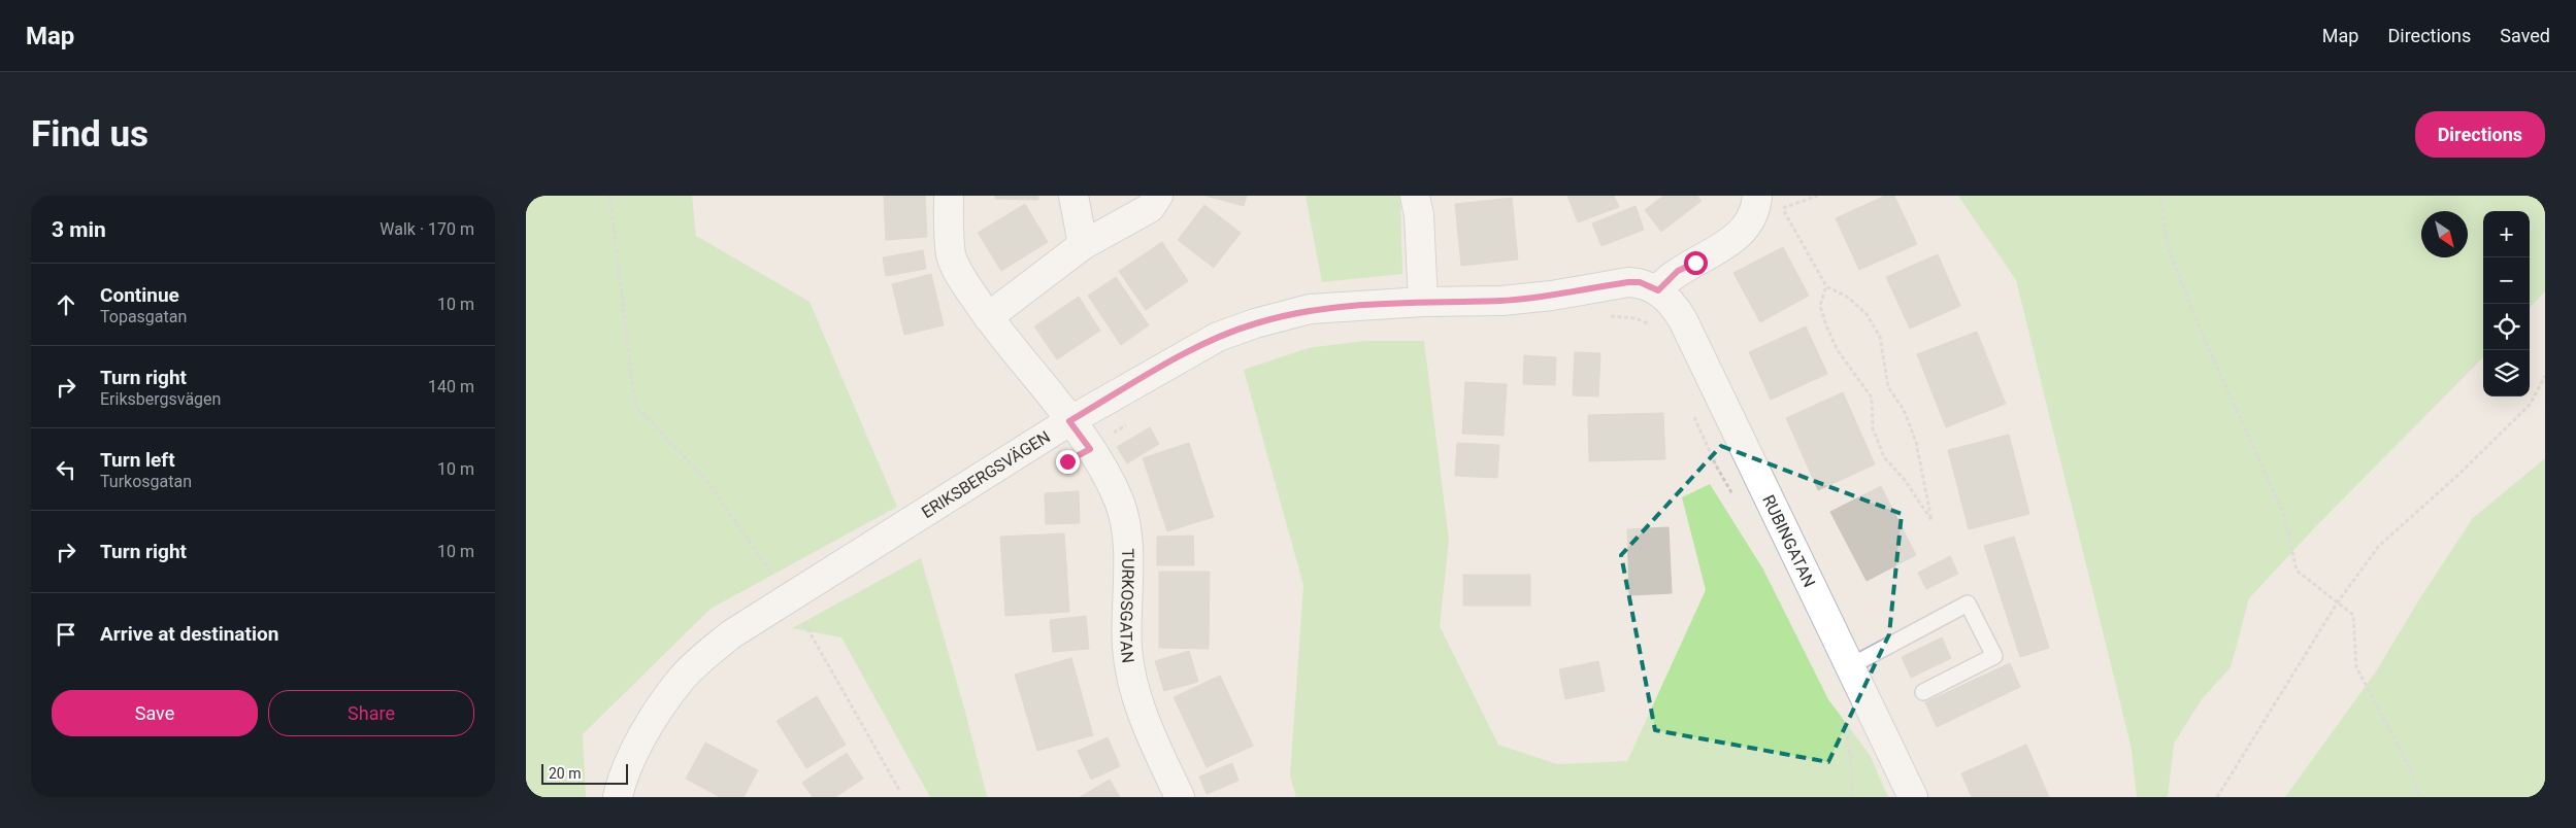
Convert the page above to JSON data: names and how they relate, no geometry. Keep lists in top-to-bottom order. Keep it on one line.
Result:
{"streets":{"street":["ERIKSBERGSVÄGEN","RUBINGATAN","TURKOSGATAN"]},"crossings":[["ERIKSBERGSVÄGEN","RUBINGATAN"],["ERIKSBERGSVÄGEN","TURKOSGATAN"]],"scale_bar":"20 m","north":"bottom right","page":{"header":"Map","nav":["Map","Directions","Saved"],"buttons":["Directions",["Save","Share"]],"title":"Find us","heading":["3 min","Walk · 170 m"],"map_buttons":["+","−"],"list":[["Continue","Topasgatan","10 m"],["Turn right","Eriksbergsvägen","140 m"],["Turn left","Turkosgatan","10 m"],["Turn right","10 m"],"Arrive at destination"],"scale":"20 m"}}
